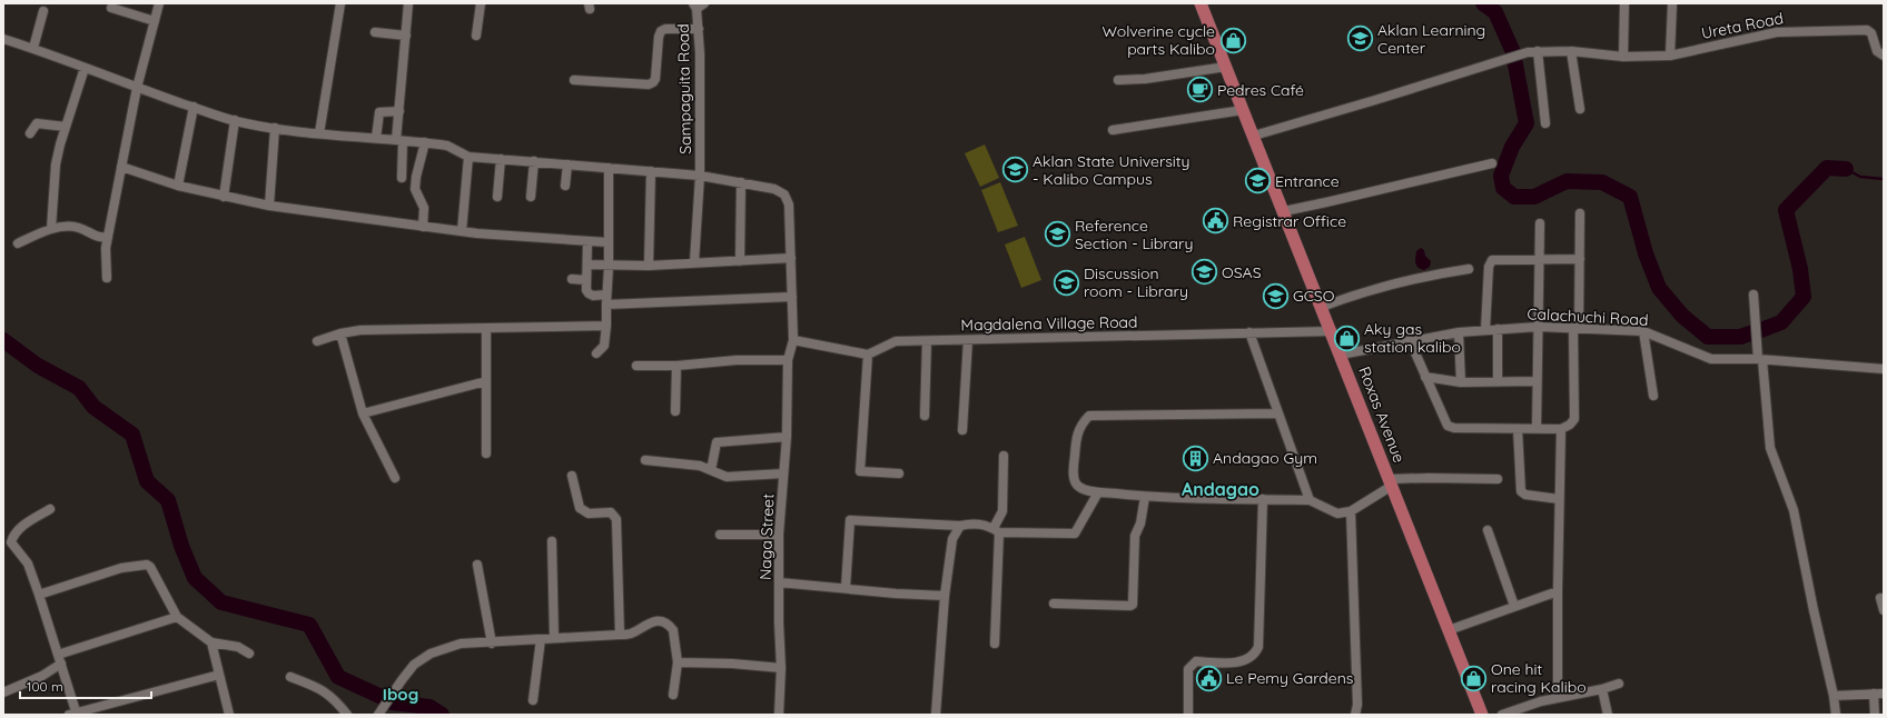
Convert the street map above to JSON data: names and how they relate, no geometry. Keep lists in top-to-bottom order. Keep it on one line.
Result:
{"streets":{"main road":["Roxas Avenue"],"street":["Ureta Road","Sampaguita Road","Calachuchi Road","Magdalena Village Road","Naga Street"]},"crossings":[["Calachuchi Road","Roxas Avenue"],["Magdalena Village Road","Roxas Avenue"]],"districts":["Andagao","Ibog"],"places":{"school or university":["Aklan Learning Center","Aklan State University - Kalibo Campus","Entrance","Reference Section - Library","OSAS","Discussion room - Library","GCSO"],"shop":["Wolverine cycle parts Kalibo","Aky gas station kalibo","One hit racing Kalibo"],"cafe":["Pedres Café"],"public building":["Registrar Office","Le Pemy Gardens"],"building":["Andagao Gym"]},"scale_bar":"100 m"}
